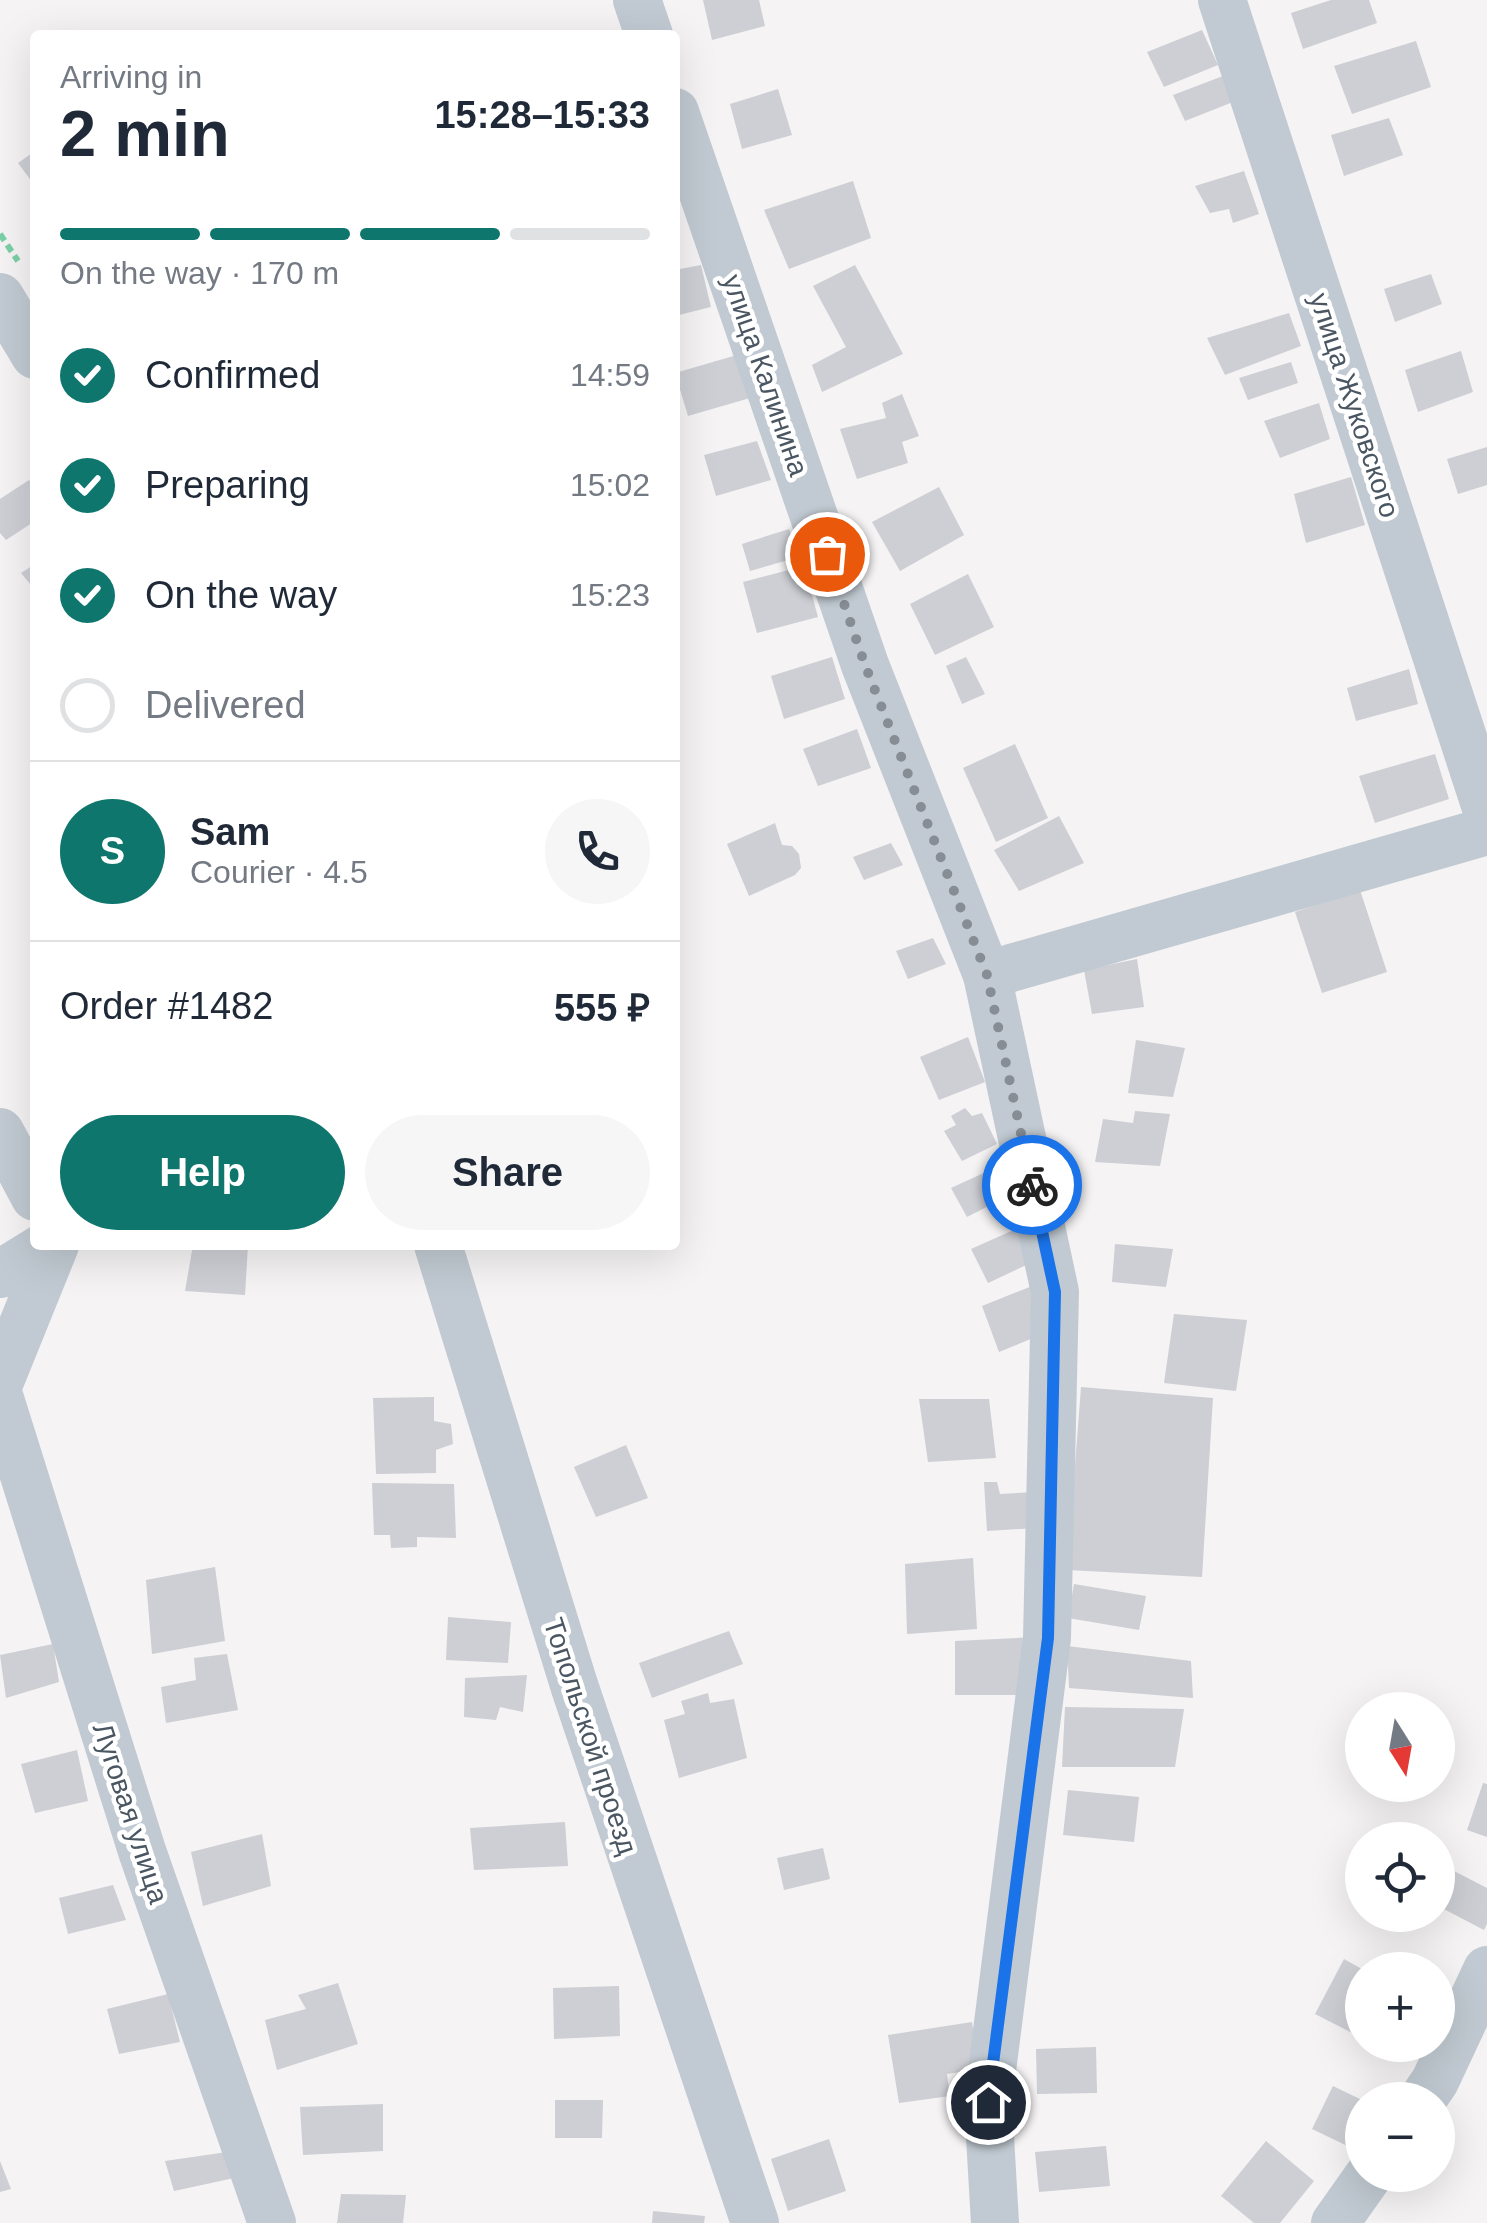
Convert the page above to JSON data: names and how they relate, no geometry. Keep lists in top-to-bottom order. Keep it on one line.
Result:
{"streets":{"street":["улица Калинина","улица Жуковского","Топольской проезд","Луговая улица"]},"north":"bottom","page":{"heading":["2 min","Arriving in","15:28–15:33"],"panel":["Sam","Courier · 4.5","Order #1482","555 ₽"],"bar":"On the way · 170 m","list":[["Confirmed","14:59"],["Preparing","15:02"],["On the way","15:23"],"Delivered"],"round":"S","buttons":["Help","Share"],"map_buttons":["+","−"]}}
